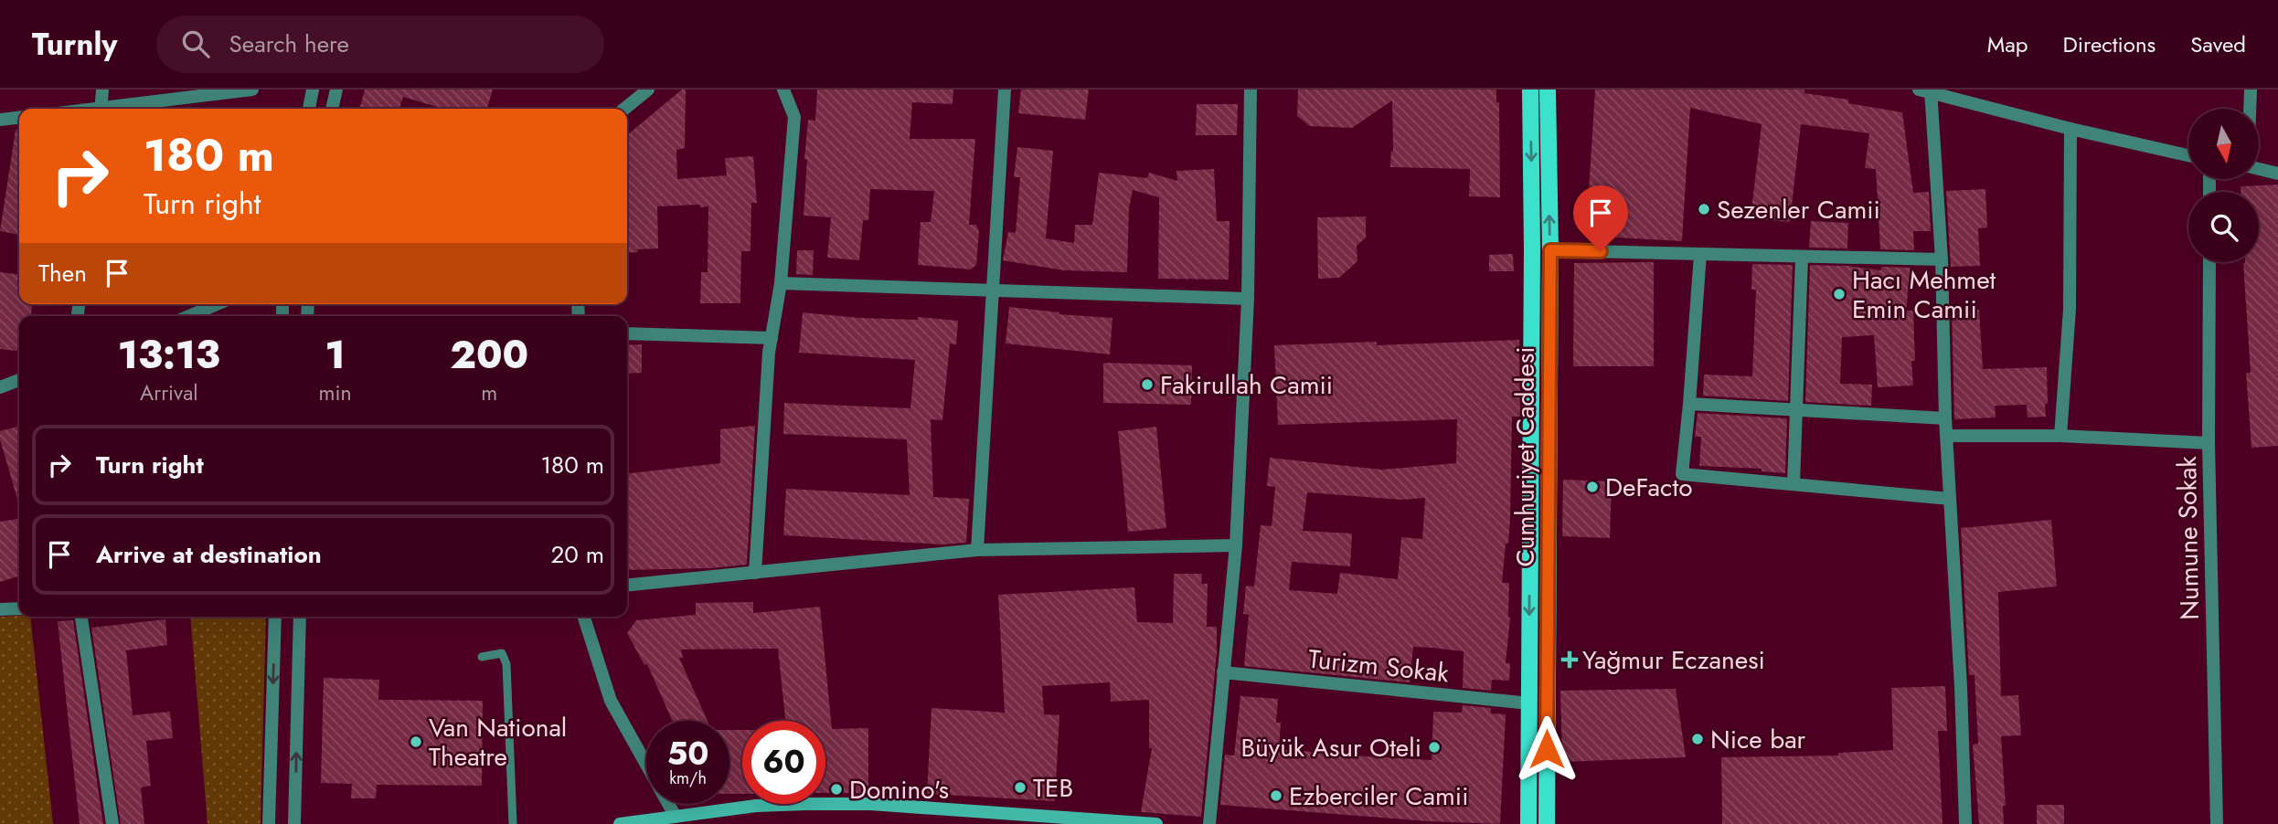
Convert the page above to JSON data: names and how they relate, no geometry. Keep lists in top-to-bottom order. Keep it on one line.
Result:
{"streets":{"main road":["Cumhuriyet Caddesi"],"street":["Numune Sokak","Turizm Sokak"]},"crossings":[["Cumhuriyet Caddesi","Turizm Sokak"]],"places":{"other":["Sezenler Camii","Hacı Mehmet Emin Camii","Fakirullah Camii","DeFacto","Nice bar","Van National Theatre","Büyük Asur Oteli","TEB","Domino's","Ezberciler Camii"],"health":["Yağmur Eczanesi"]},"north":"bottom","page":{"header":"Turnly","search":"Search here","nav":["Map","Directions","Saved"],"turn":["180 m","Turn right"],"then":"Then","eta":["13:13","Arrival","1","min","200","m"],"list":[{"name":"Turn right","value":"180 m"},{"name":"Arrive at destination","value":"20 m"}],"speed":"50 km/h","limit":"60"}}
